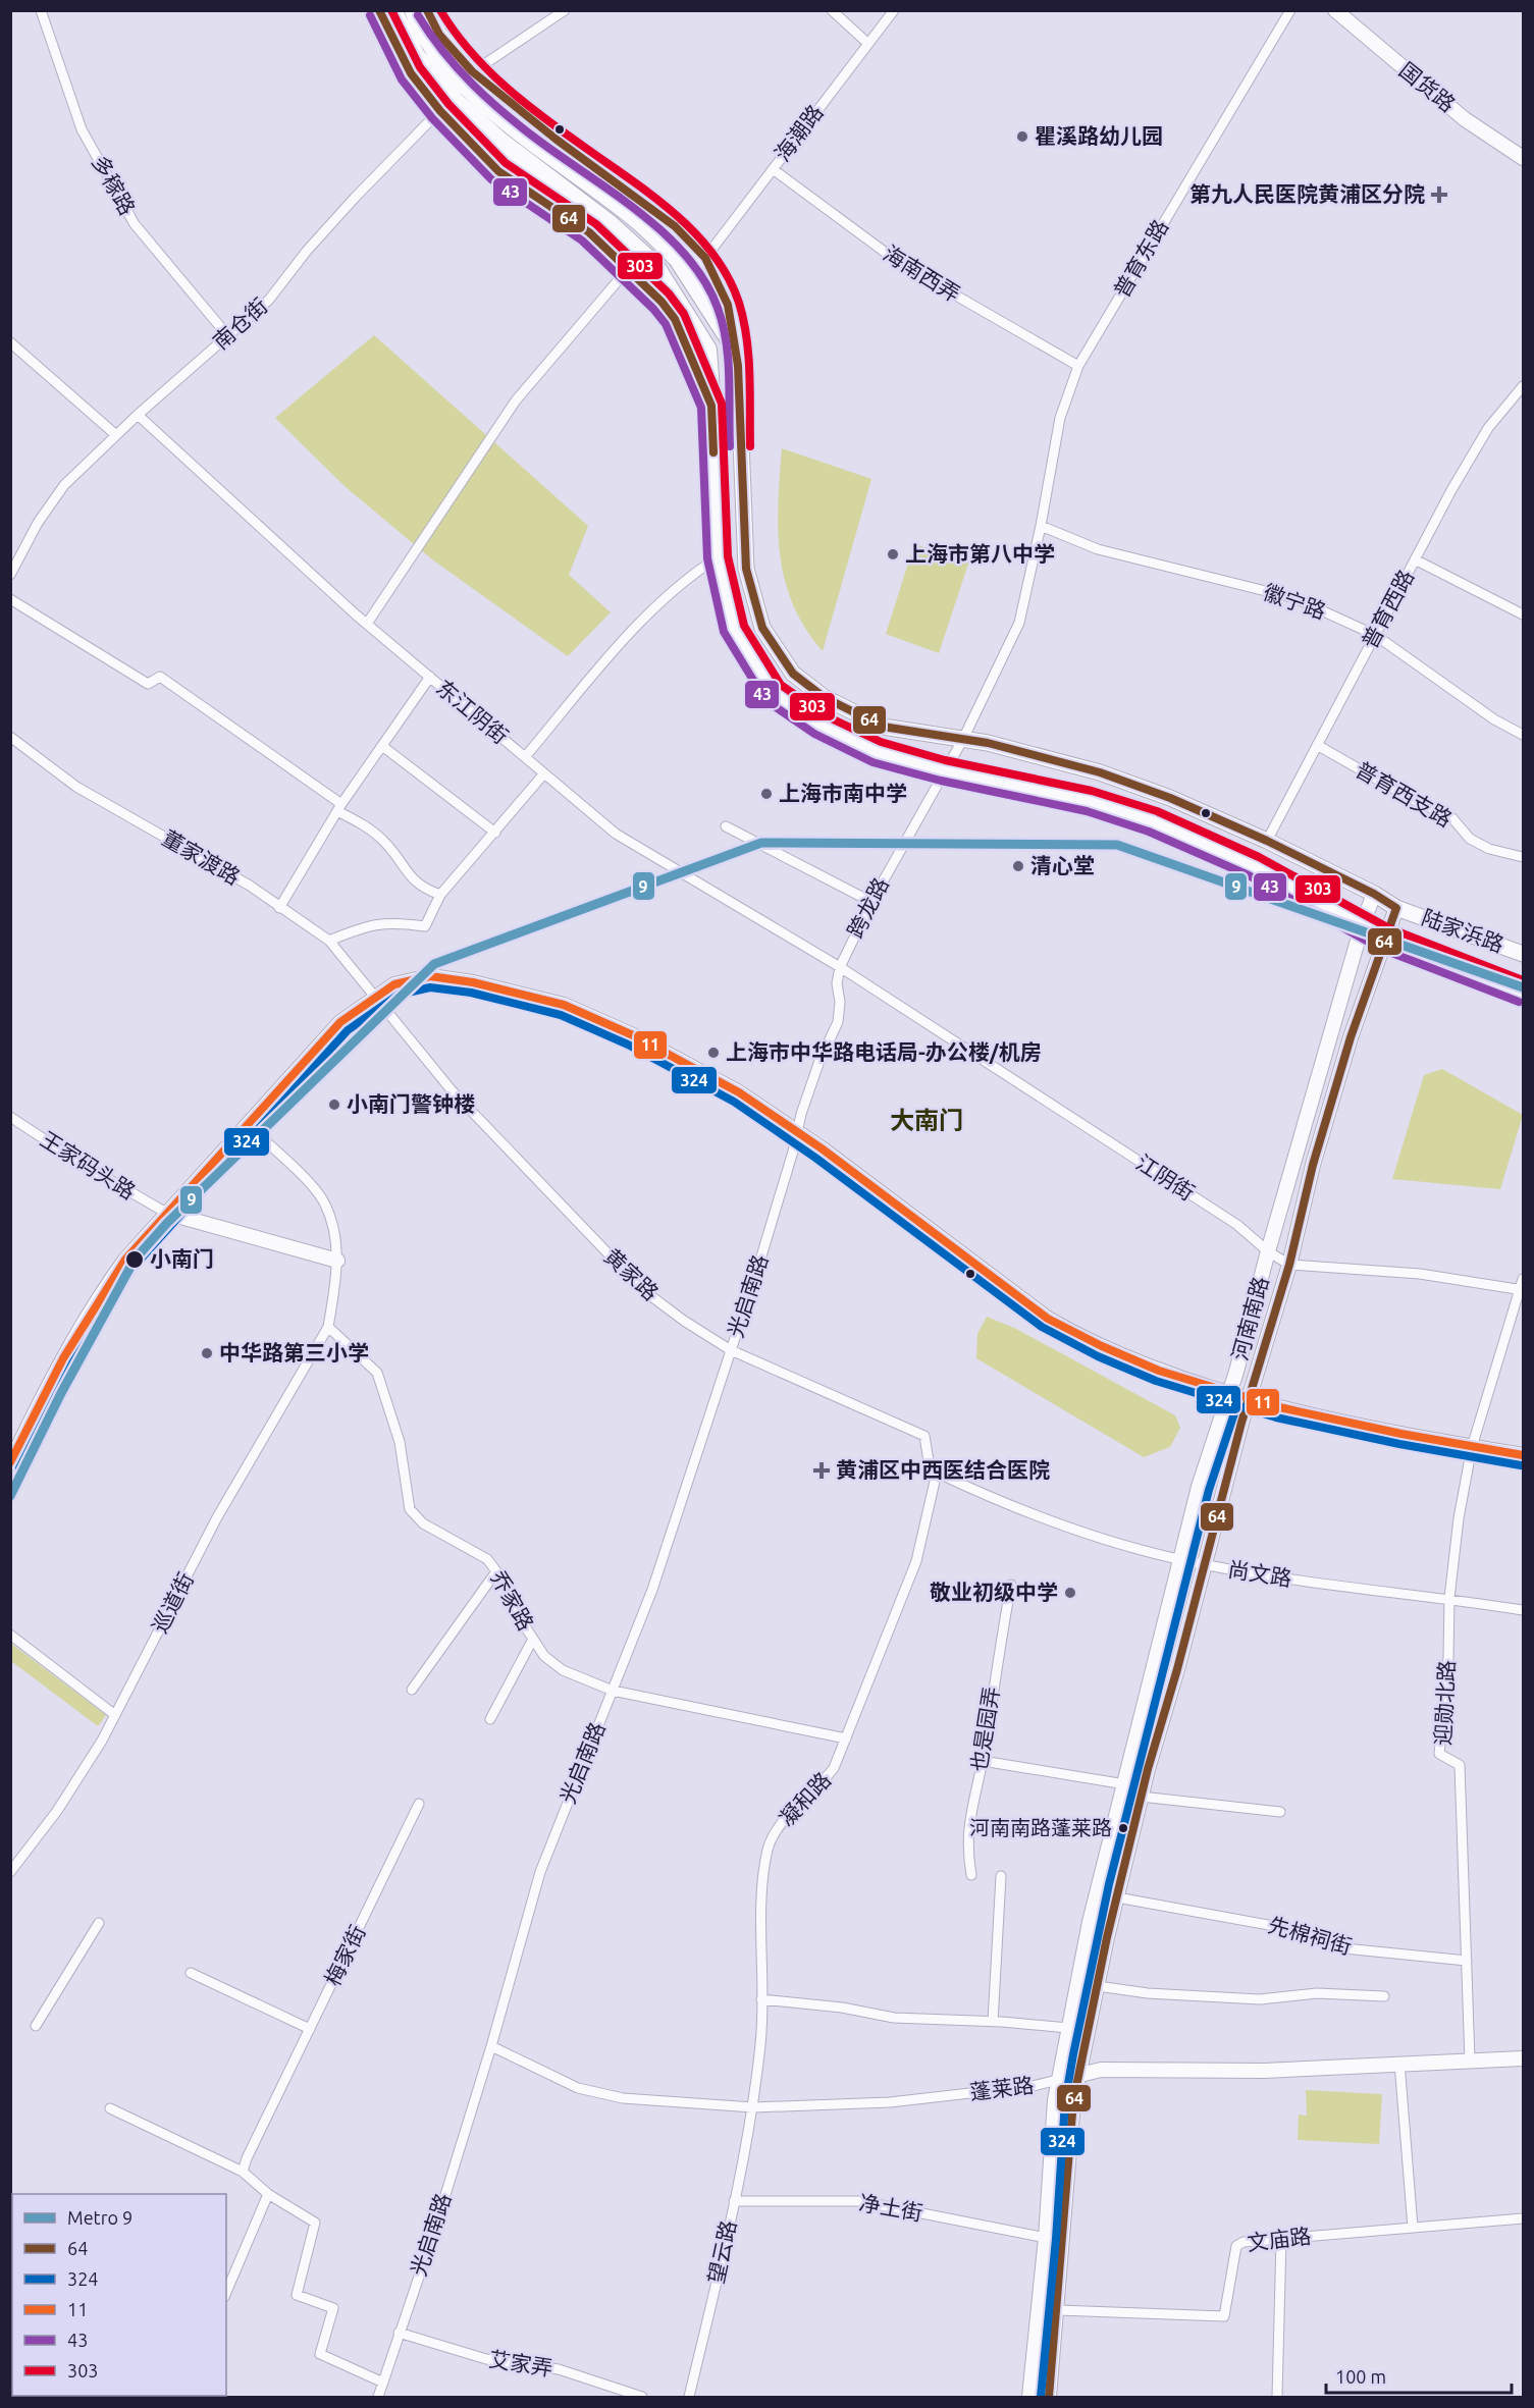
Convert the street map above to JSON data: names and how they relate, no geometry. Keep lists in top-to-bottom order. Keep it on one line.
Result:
{"streets":{"main road":["国货路","陆家浜路","河南南路","蓬莱路"],"street":["海潮路","多稼路","普育东路","海南西弄","南仓街","徽宁路","普育西路","东江阴街","普育西支路","董家渡路","跨龙路","王家码头路","江阴街","黄家路","光启南路","尚文路","乔家路","巡道街","迎勋北路","也是园弄","凝和路","先棉祠街","梅家街","净土街","文庙路","望云路","艾家弄"]},"crossings":[["海潮路","海南西弄"],["海潮路","陆家浜路"],["多稼路","南仓街"],["普育东路","海南西弄"],["普育东路","徽宁路"],["普育东路","跨龙路"],["南仓街","东江阴街"],["南仓街","陆家浜路"],["徽宁路","普育西路"],["徽宁路","跨龙路"],["普育西路","普育西支路"],["普育西路","陆家浜路"],["东江阴街","跨龙路"],["东江阴街","江阴街"],["董家渡路","黄家路"],["跨龙路","陆家浜路"],["跨龙路","江阴街"],["跨龙路","光启南路"],["陆家浜路","河南南路"],["江阴街","河南南路"],["江阴街","迎勋北路"],["黄家路","光启南路"],["黄家路","尚文路"],["黄家路","凝和路"],["光启南路","乔家路"],["光启南路","蓬莱路"],["光启南路","艾家弄"],["河南南路","尚文路"],["河南南路","先棉祠街"],["河南南路","蓬莱路"],["河南南路","净土街"],["河南南路","文庙路"],["尚文路","迎勋北路"],["尚文路","凝和路"],["乔家路","巡道街"],["乔家路","凝和路"],["迎勋北路","先棉祠街"],["迎勋北路","蓬莱路"],["凝和路","蓬莱路"],["凝和路","望云路"],["蓬莱路","望云路"],["净土街","望云路"]],"districts":["大南门"],"places":{"other":["瞿溪路幼儿园","上海市第八中学","上海市南中学","清心堂","上海市中华路电话局-办公楼/机房","小南门警钟楼","小南门","中华路第三小学","敬业初级中学","河南南路蓬莱路"],"health":["第九人民医院黄浦区分院","黄浦区中西医结合医院"]},"lines":["transit line 64","transit line 303","transit line 43","metro line 9","transit line 11","transit line 324"],"legend":["Metro 9","64","324","11","43","303"],"scale_bar":"100 m"}
